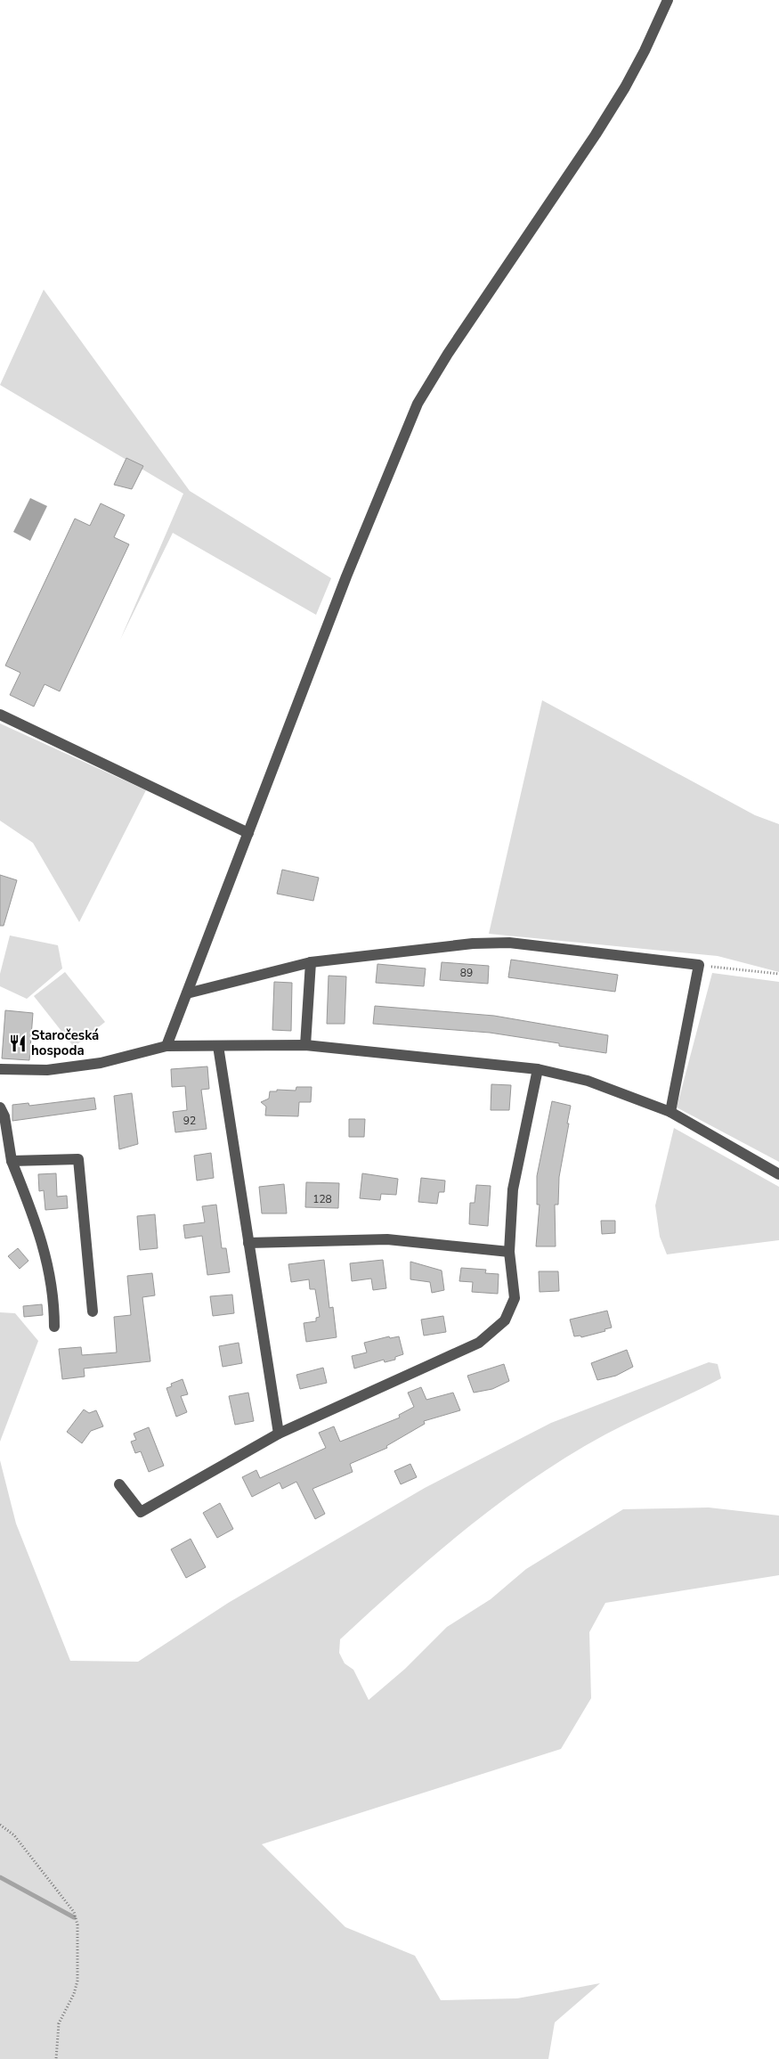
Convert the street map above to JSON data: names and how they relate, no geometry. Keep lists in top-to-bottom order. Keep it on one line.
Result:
{"places":{"restaurant":["Staročeská hospoda"]},"house_numbers":["89","92","128"]}
